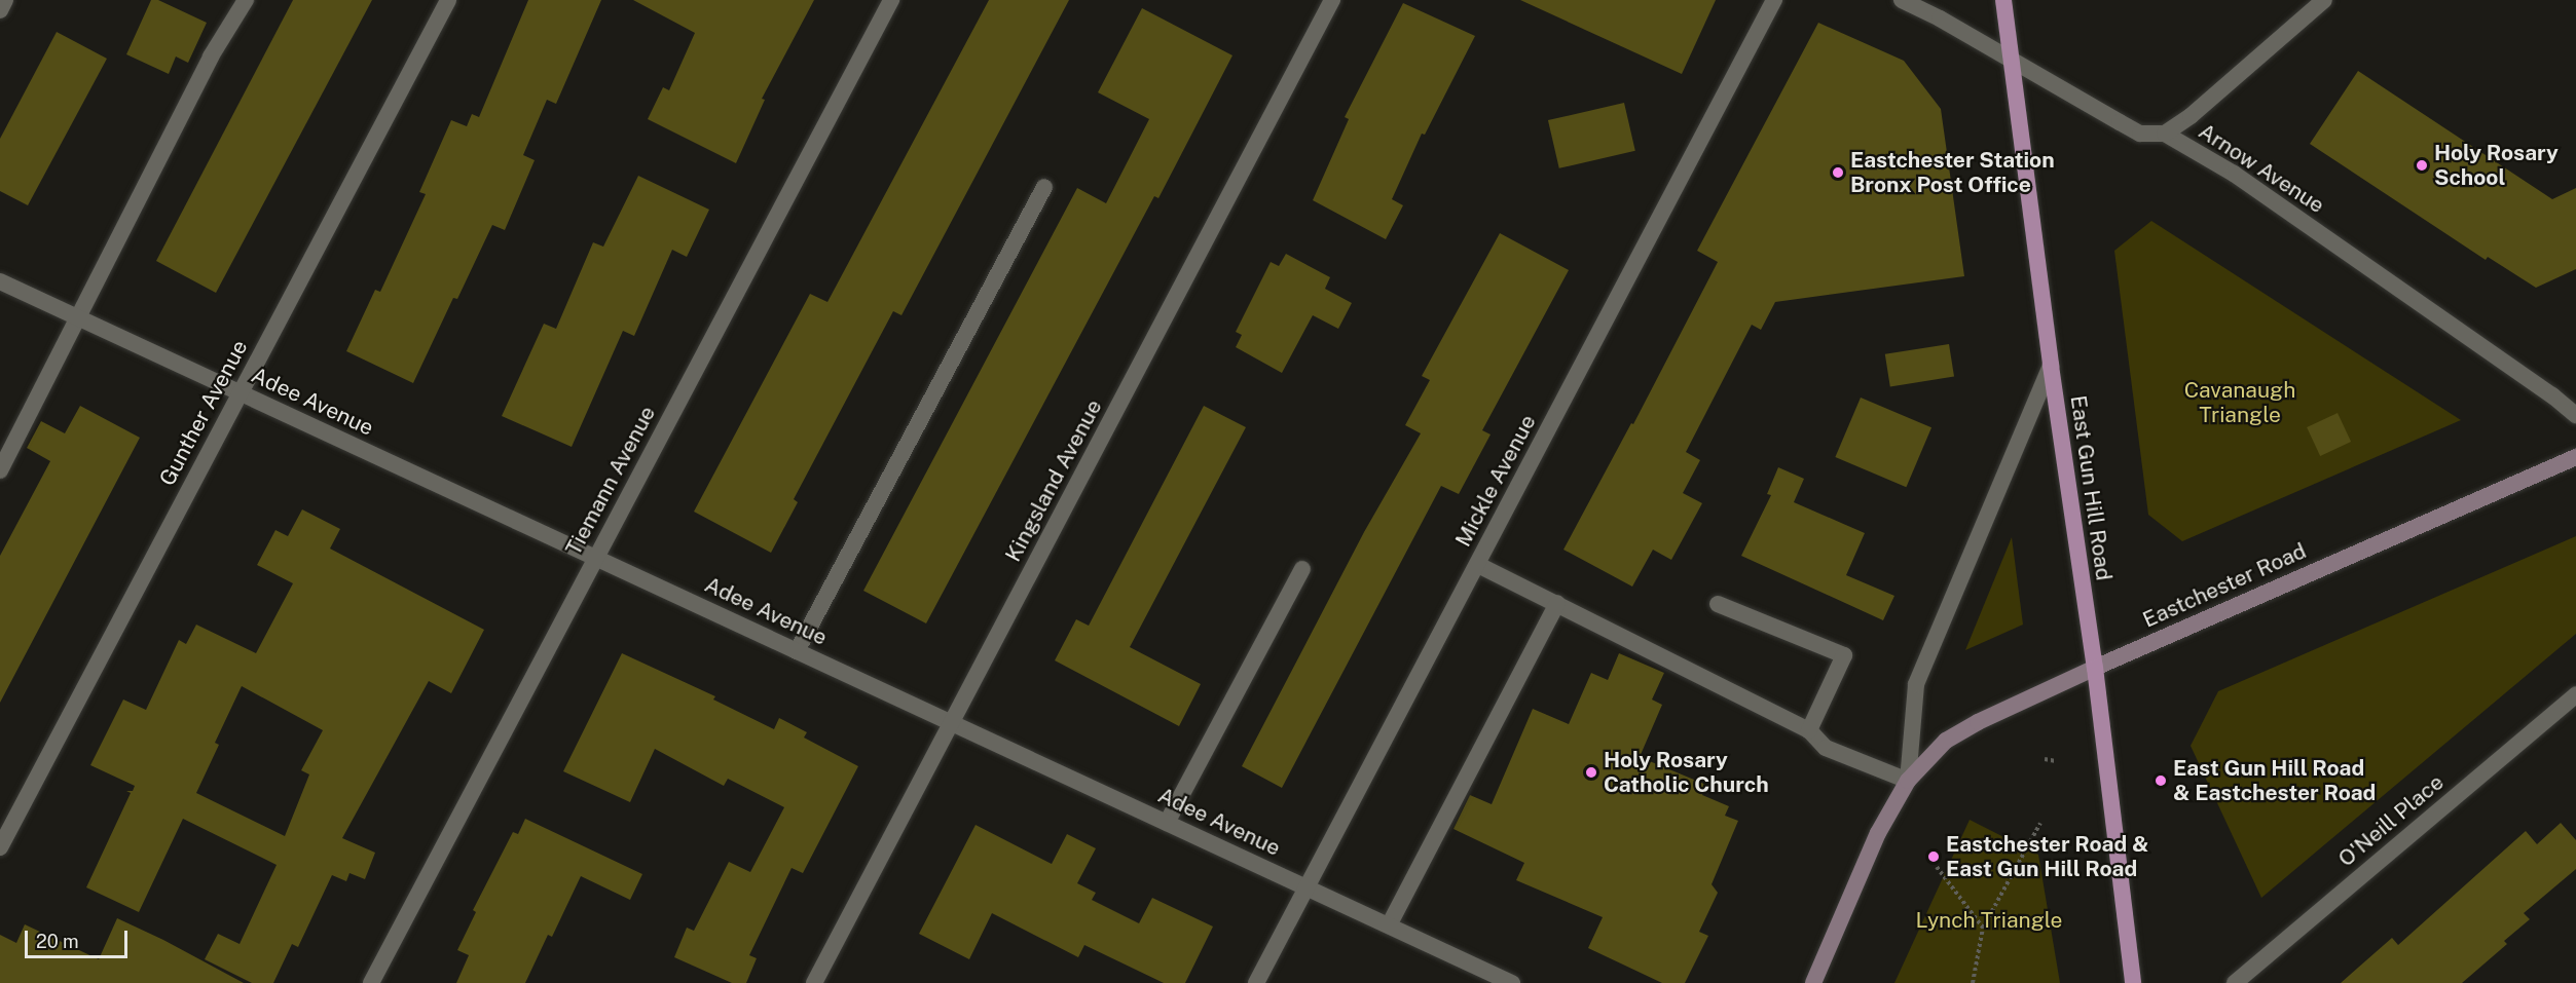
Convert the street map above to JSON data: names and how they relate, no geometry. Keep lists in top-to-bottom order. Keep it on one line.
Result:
{"streets":{"main road":["East Gun Hill Road","Eastchester Road"],"street":["Arnow Avenue","Adee Avenue","Gunther Avenue","Tiemann Avenue","Kingsland Avenue","Mickle Avenue","O'Neill Place"]},"crossings":[["Arnow Avenue","East Gun Hill Road"],["Adee Avenue","Gunther Avenue"],["Adee Avenue","Tiemann Avenue"],["Adee Avenue","Kingsland Avenue"],["Adee Avenue","Mickle Avenue"],["East Gun Hill Road","Eastchester Road"]],"parks":["Cavanaugh Triangle","Lynch Triangle"],"places":["Holy Rosary School","Eastchester Station Bronx Post Office","Holy Rosary Catholic Church","East Gun Hill Road & Eastchester Road","Eastchester Road & East Gun Hill Road"],"scale_bar":"20 m"}
